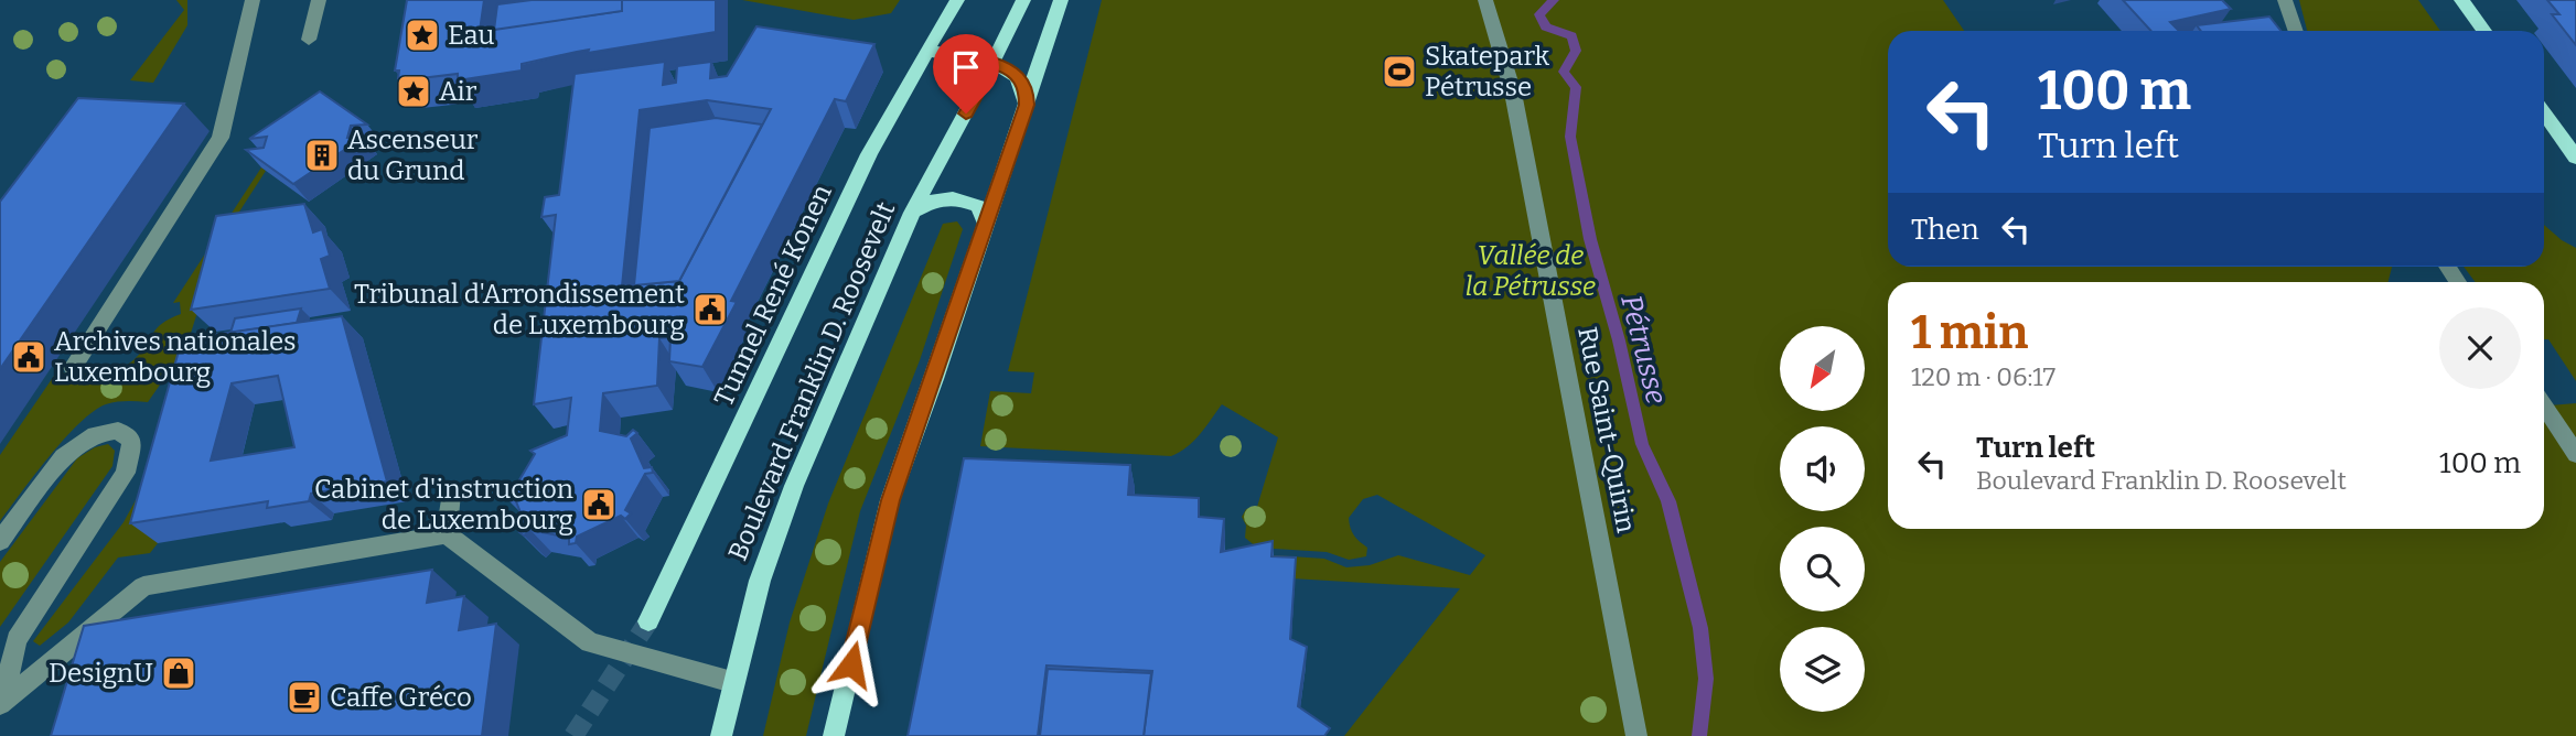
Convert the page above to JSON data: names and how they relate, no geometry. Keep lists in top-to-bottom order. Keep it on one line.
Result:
{"streets":{"main road":["Tunnel René Konen","Boulevard Franklin D. Roosevelt"],"street":["Rue Saint-Quirin"]},"water":["Pétrusse"],"parks":["Vallée de la Pétrusse"],"places":{"place":["Eau","Air"],"sports":["Skatepark Pétrusse"],"building":["Ascenseur du Grund"],"public building":["Tribunal d'Arrondissement de Luxembourg","Archives nationales Luxembourg","Cabinet d'instruction de Luxembourg"],"shop":["DesignU"],"cafe":["Caffe Gréco"]},"north":"bottom left","page":{"turn":["100 m","Turn left"],"then":"Then","heading":["1 min","120 m · 06:17"],"list":[{"name":"Turn left","note":"Boulevard Franklin D. Roosevelt","value":"100 m"}]}}
